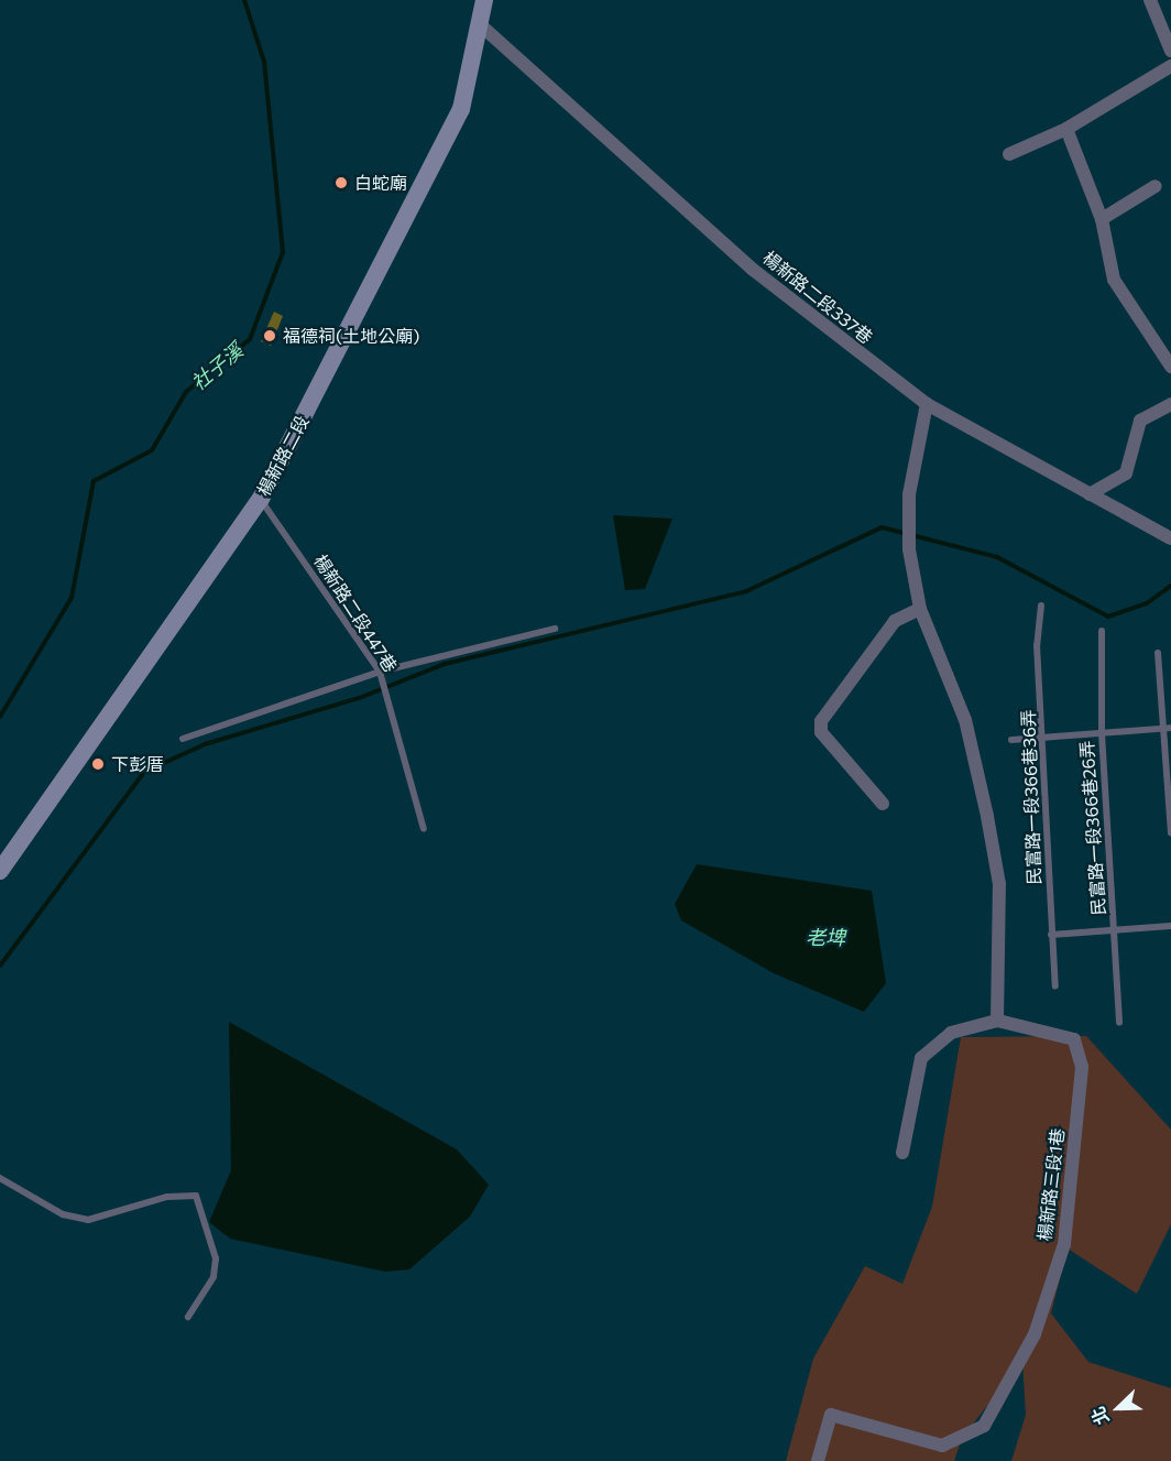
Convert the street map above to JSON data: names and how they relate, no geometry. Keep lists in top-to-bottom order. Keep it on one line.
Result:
{"streets":{"main road":["楊新路二段"],"street":["楊新路二段337巷","楊新路三段1巷"],"lane":["楊新路二段447巷","民富路一段366巷36弄","民富路一段366巷26弄"]},"crossings":[["楊新路二段337巷","楊新路二段"],["楊新路二段","楊新路二段447巷"]],"water":["社子溪","老埤"],"places":["白蛇廟","福德祠(土地公廟)","下彭厝"],"north":"bottom left"}
